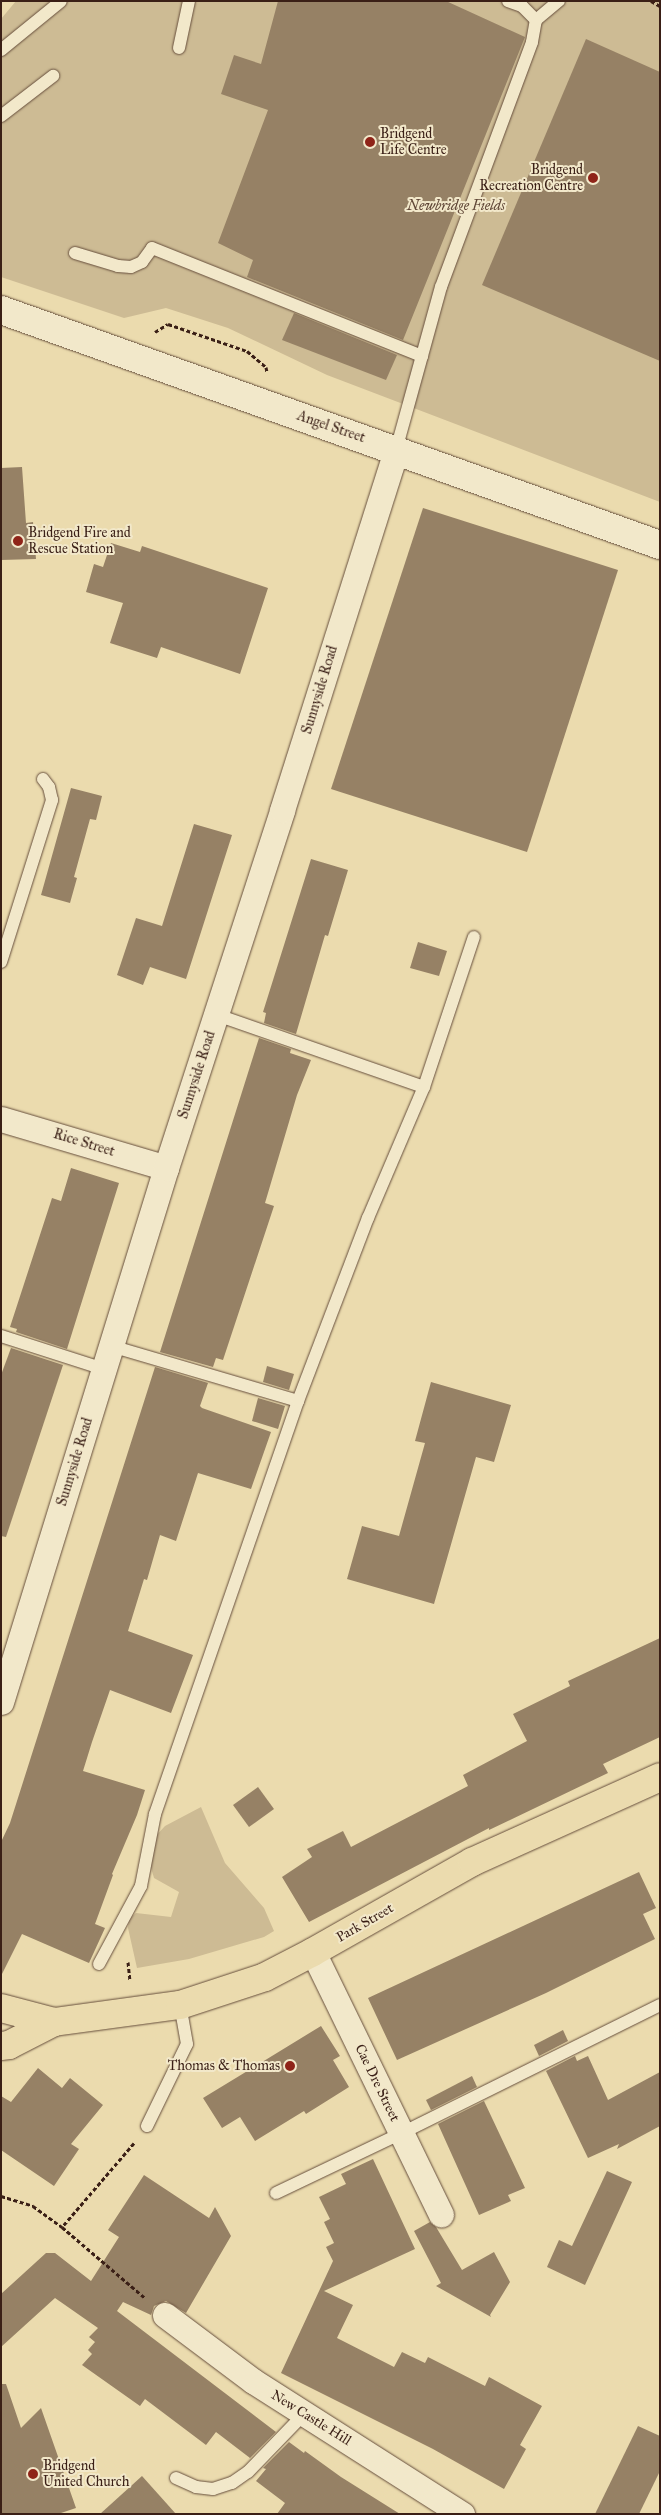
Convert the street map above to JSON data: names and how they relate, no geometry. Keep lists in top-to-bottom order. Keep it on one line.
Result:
{"streets":{"main road":["Park Street"],"street":["Angel Street","Sunnyside Road","Rice Street","Cae Dre Street","New Castle Hill"]},"crossings":[["Angel Street","Sunnyside Road"],["Sunnyside Road","Rice Street"],["Park Street","Cae Dre Street"]],"parks":["Newbridge Fields"],"places":["Bridgend Life Centre","Bridgend Recreation Centre","Bridgend Fire and Rescue Station","Thomas & Thomas","Bridgend United Church"]}
